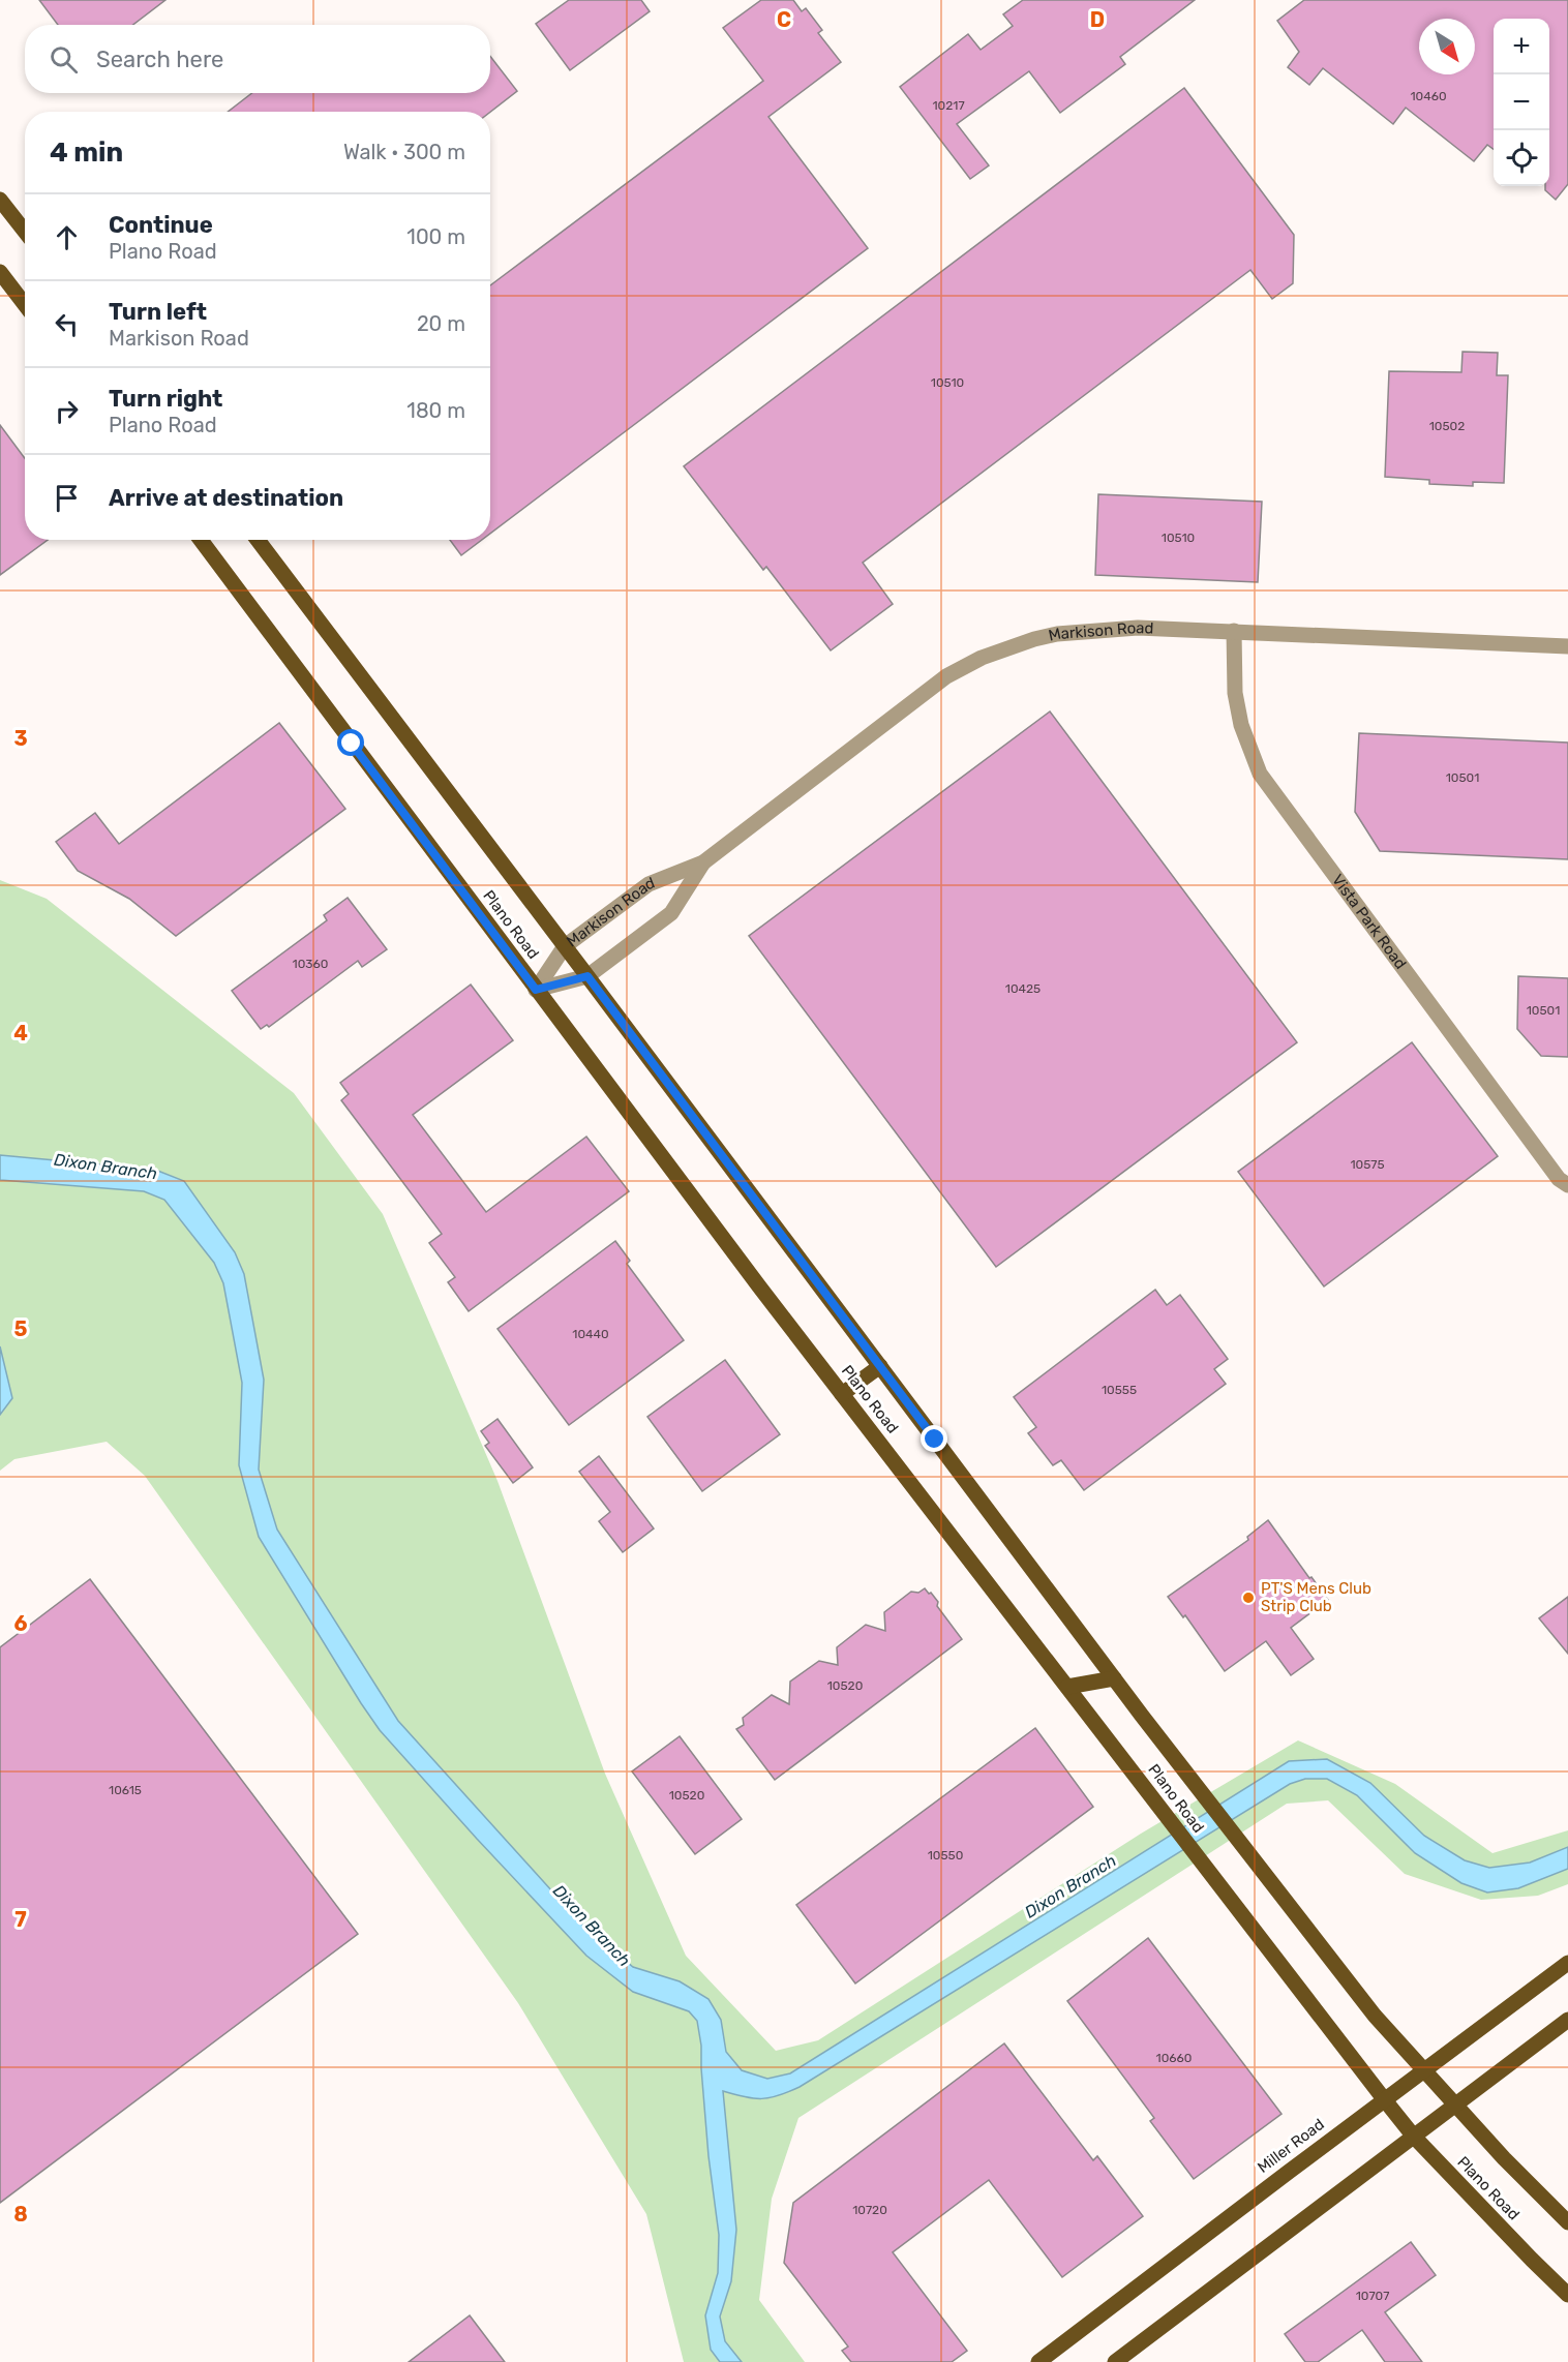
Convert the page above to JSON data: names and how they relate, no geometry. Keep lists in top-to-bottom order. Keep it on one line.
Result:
{"streets":{"main road":["Plano Road","Miller Road"],"street":["Markison Road","Vista Park Road"]},"crossings":[["Markison Road","Vista Park Road"],["Markison Road","Plano Road"],["Plano Road","Miller Road"]],"water":["Dixon Branch"],"places":["PT'S Mens Club Strip Club"],"house_numbers":["10460","10217","10510","10502","10510","10501","10360","10425","10501","10575","10440","10555","10520","10615","10520","10550","10660","10720","10707"],"north":"bottom right","page":{"map_buttons":["+","−"],"search":"Search here","heading":["4 min","Walk · 300 m"],"list":[["Continue","Plano Road","100 m"],["Turn left","Markison Road","20 m"],["Turn right","Plano Road","180 m"],"Arrive at destination"]},"grid":{"columns":["C","D"],"rows":["3","4","5","6","7","8"]}}
